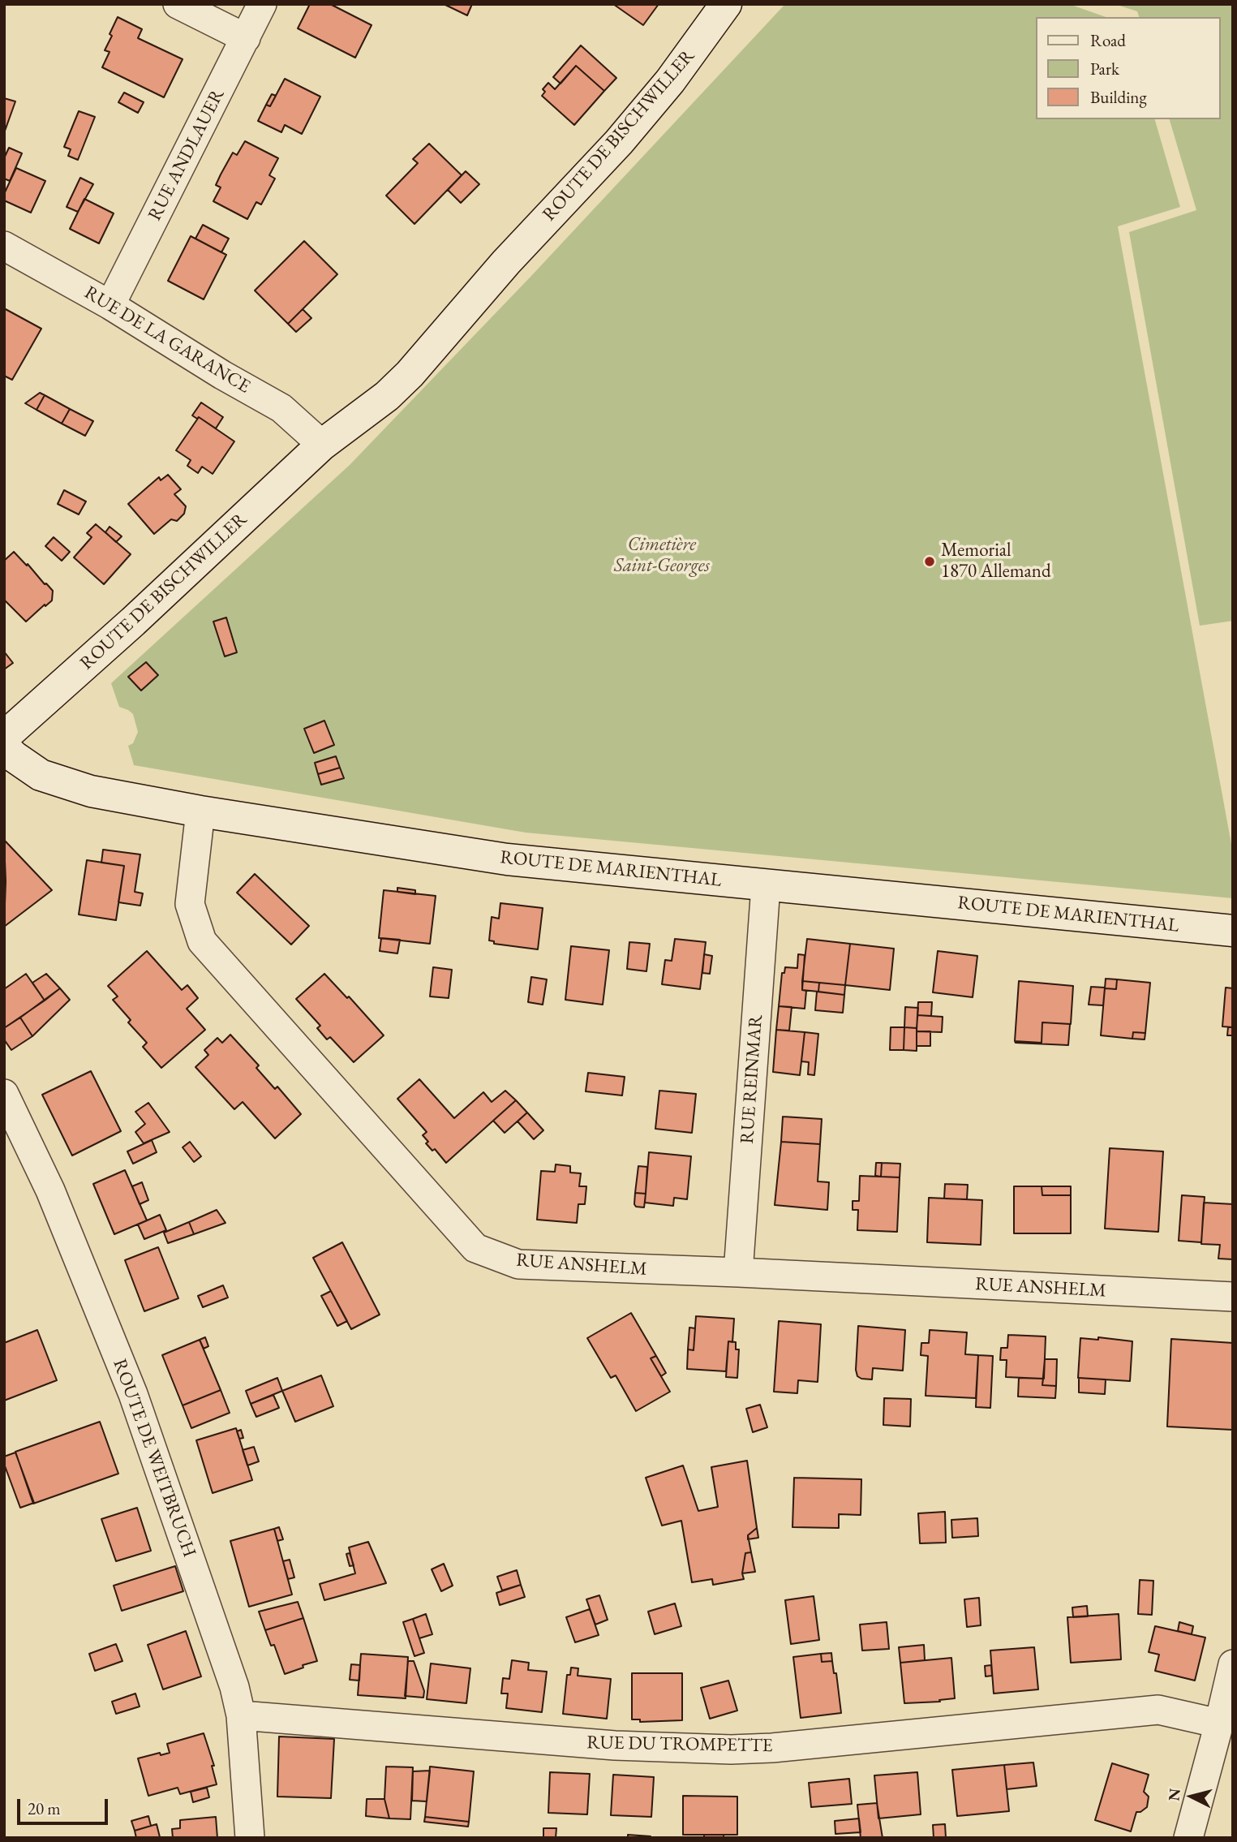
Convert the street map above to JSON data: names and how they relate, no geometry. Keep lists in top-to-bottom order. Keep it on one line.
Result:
{"streets":{"street":["ROUTE DE BISCHWILLER","RUE ANDLAUER","RUE DE LA GARANCE","ROUTE DE MARIENTHAL","RUE REINMAR","RUE ANSHELM","ROUTE DE WEITBRUCH","RUE DU TROMPETTE"]},"crossings":[["ROUTE DE BISCHWILLER","RUE DE LA GARANCE"],["RUE ANDLAUER","RUE DE LA GARANCE"],["ROUTE DE MARIENTHAL","RUE REINMAR"],["ROUTE DE MARIENTHAL","RUE ANSHELM"],["RUE REINMAR","RUE ANSHELM"],["ROUTE DE WEITBRUCH","RUE DU TROMPETTE"]],"parks":["Cimetière Saint-Georges"],"places":["Memorial 1870 Allemand"],"legend":["Road","Park","Building"],"scale_bar":"20 m","north":"left"}
